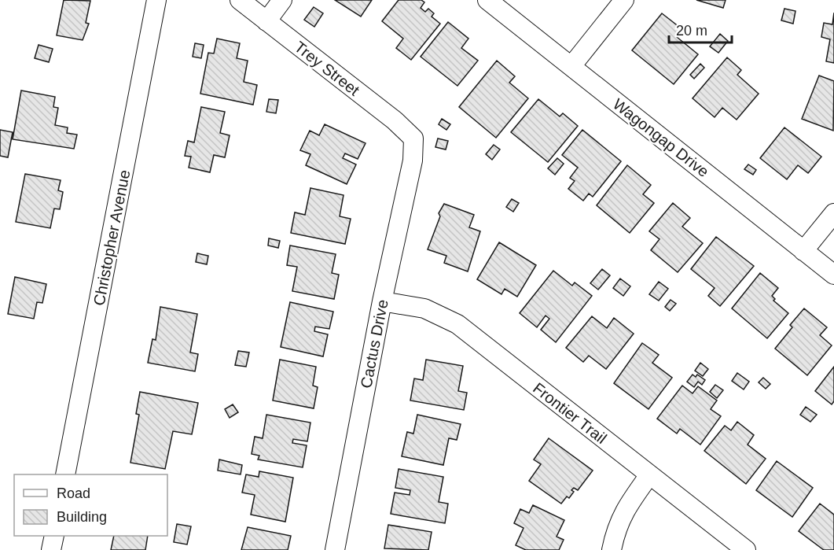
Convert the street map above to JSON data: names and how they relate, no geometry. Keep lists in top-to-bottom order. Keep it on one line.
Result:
{"streets":{"street":["Trey Street","Wagongap Drive","Christopher Avenue","Cactus Drive","Frontier Trail"]},"crossings":[["Trey Street","Cactus Drive"],["Cactus Drive","Frontier Trail"]],"legend":["Road","Building"],"scale_bar":"20 m"}
